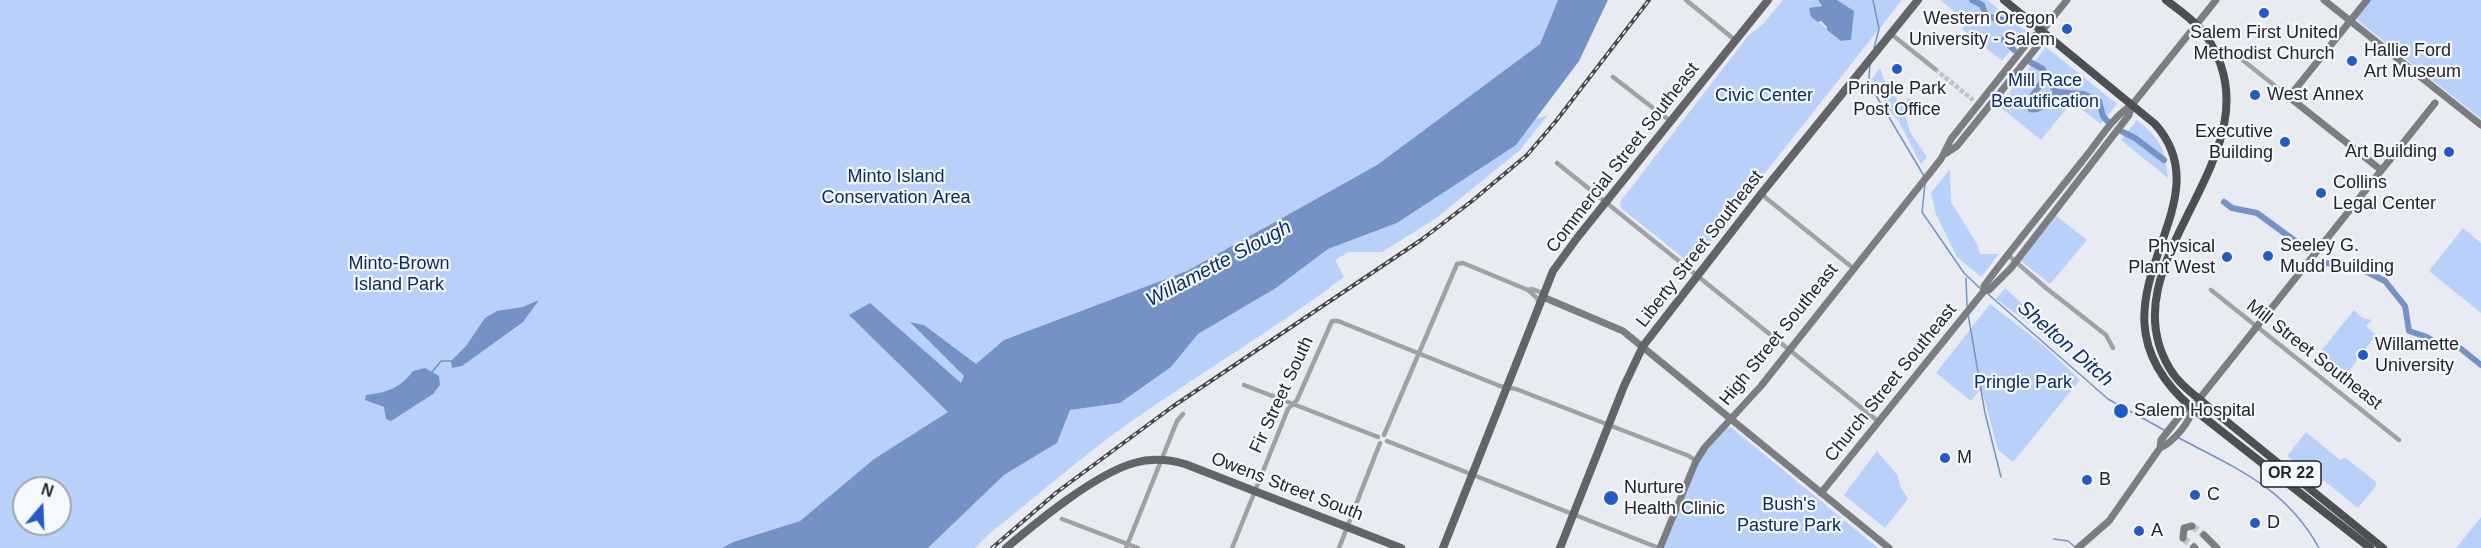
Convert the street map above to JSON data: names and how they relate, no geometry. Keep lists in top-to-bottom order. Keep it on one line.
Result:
{"streets":{"highway":["OR 22"],"main road":["Commercial Street Southeast","Liberty Street Southeast","Owens Street South"],"street":["High Street Southeast","Mill Street Southeast","Church Street Southeast","Fir Street South"]},"crossings":[["High Street Southeast","OR 22"],["Church Street Southeast","OR 22"],["Fir Street South","Owens Street South"]],"water":["Willamette Slough","Shelton Ditch"],"parks":["Mill Race Beautification","Civic Center","Minto Island Conservation Area","Minto-Brown Island Park","Pringle Park","Bush's Pasture Park"],"places":["Salem First United Methodist Church","Western Oregon University - Salem","Hallie Ford Art Museum","Pringle Park Post Office","West Annex","Executive Building","Art Building","Collins Legal Center","Seeley G. Mudd Building","Physical Plant West","Willamette University","Salem Hospital","M","B","C","Nurture Health Clinic","D","A"],"north":"top"}
